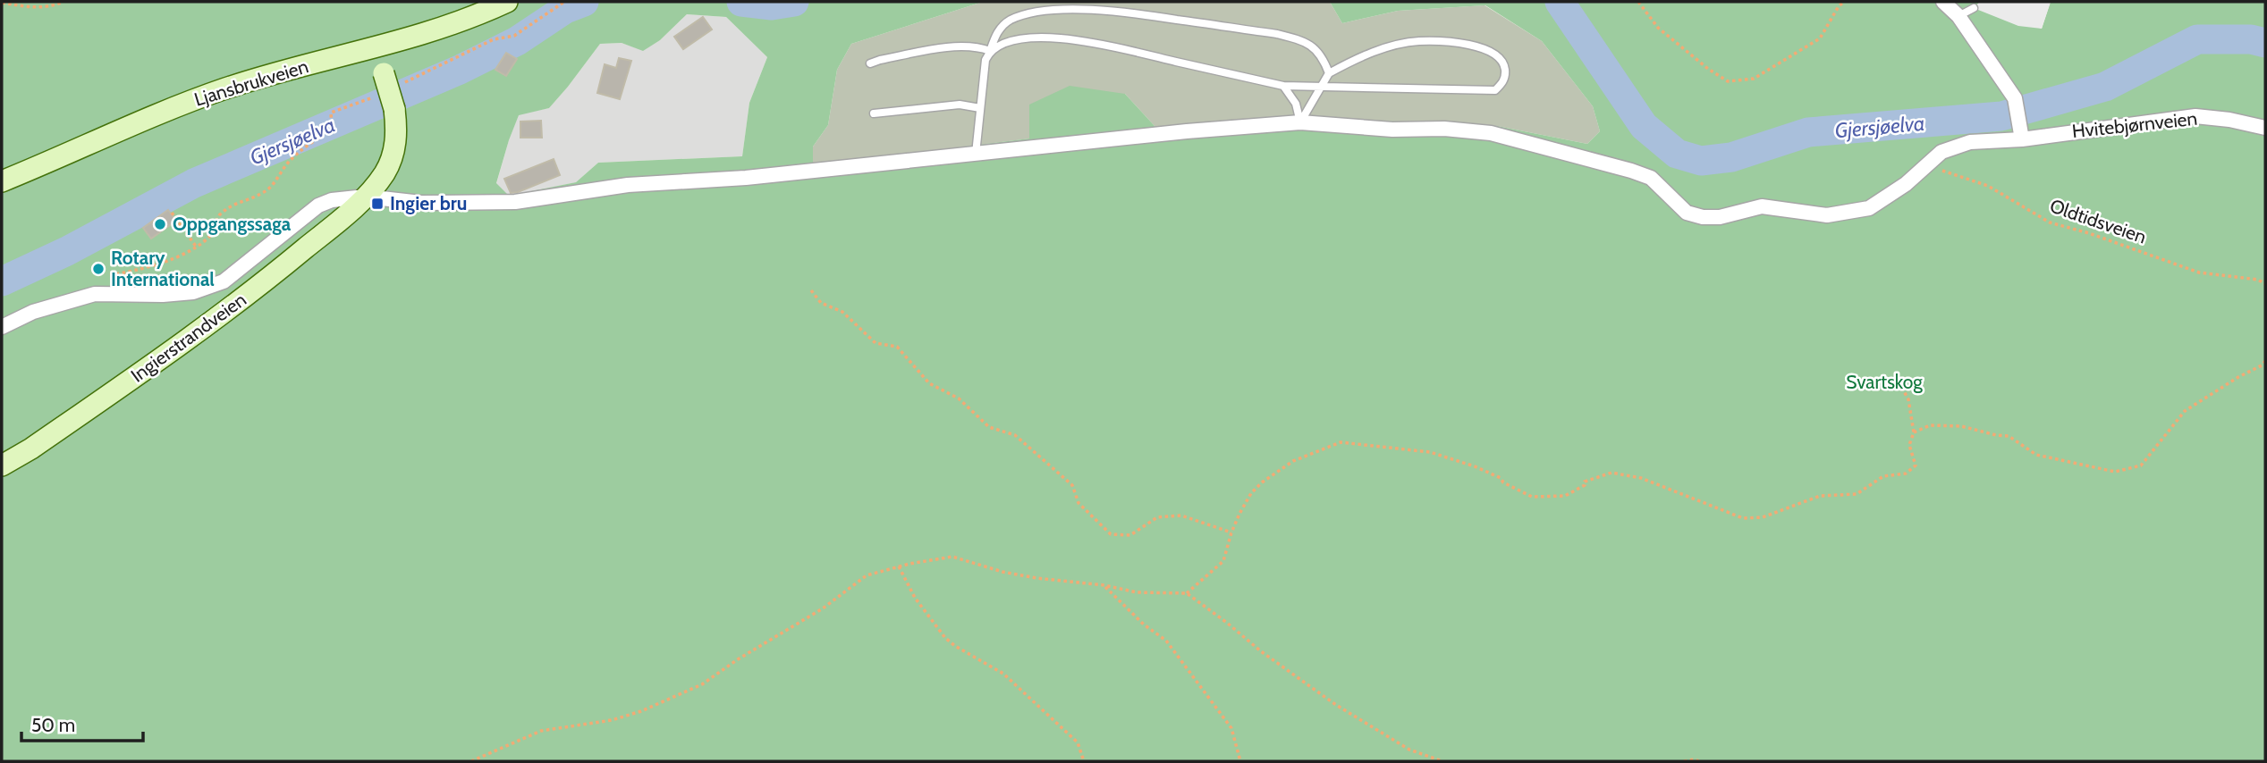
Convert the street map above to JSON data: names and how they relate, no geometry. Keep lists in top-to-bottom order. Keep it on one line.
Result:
{"streets":{"main road":["Ljansbrukveien","Ingierstrandveien"],"street":["Hvitebjørnveien"],"path":["Oldtidsveien"]},"crossings":[["Ljansbrukveien","Ingierstrandveien"],["Hvitebjørnveien","Oldtidsveien"],["Hvitebjørnveien","Ingierstrandveien"]],"water":["Gjersjøelva"],"parks":["Svartskog"],"places":{"transit":["Ingier bru"],"other":["Oppgangssaga","Rotary International"]},"scale_bar":"50 m"}
